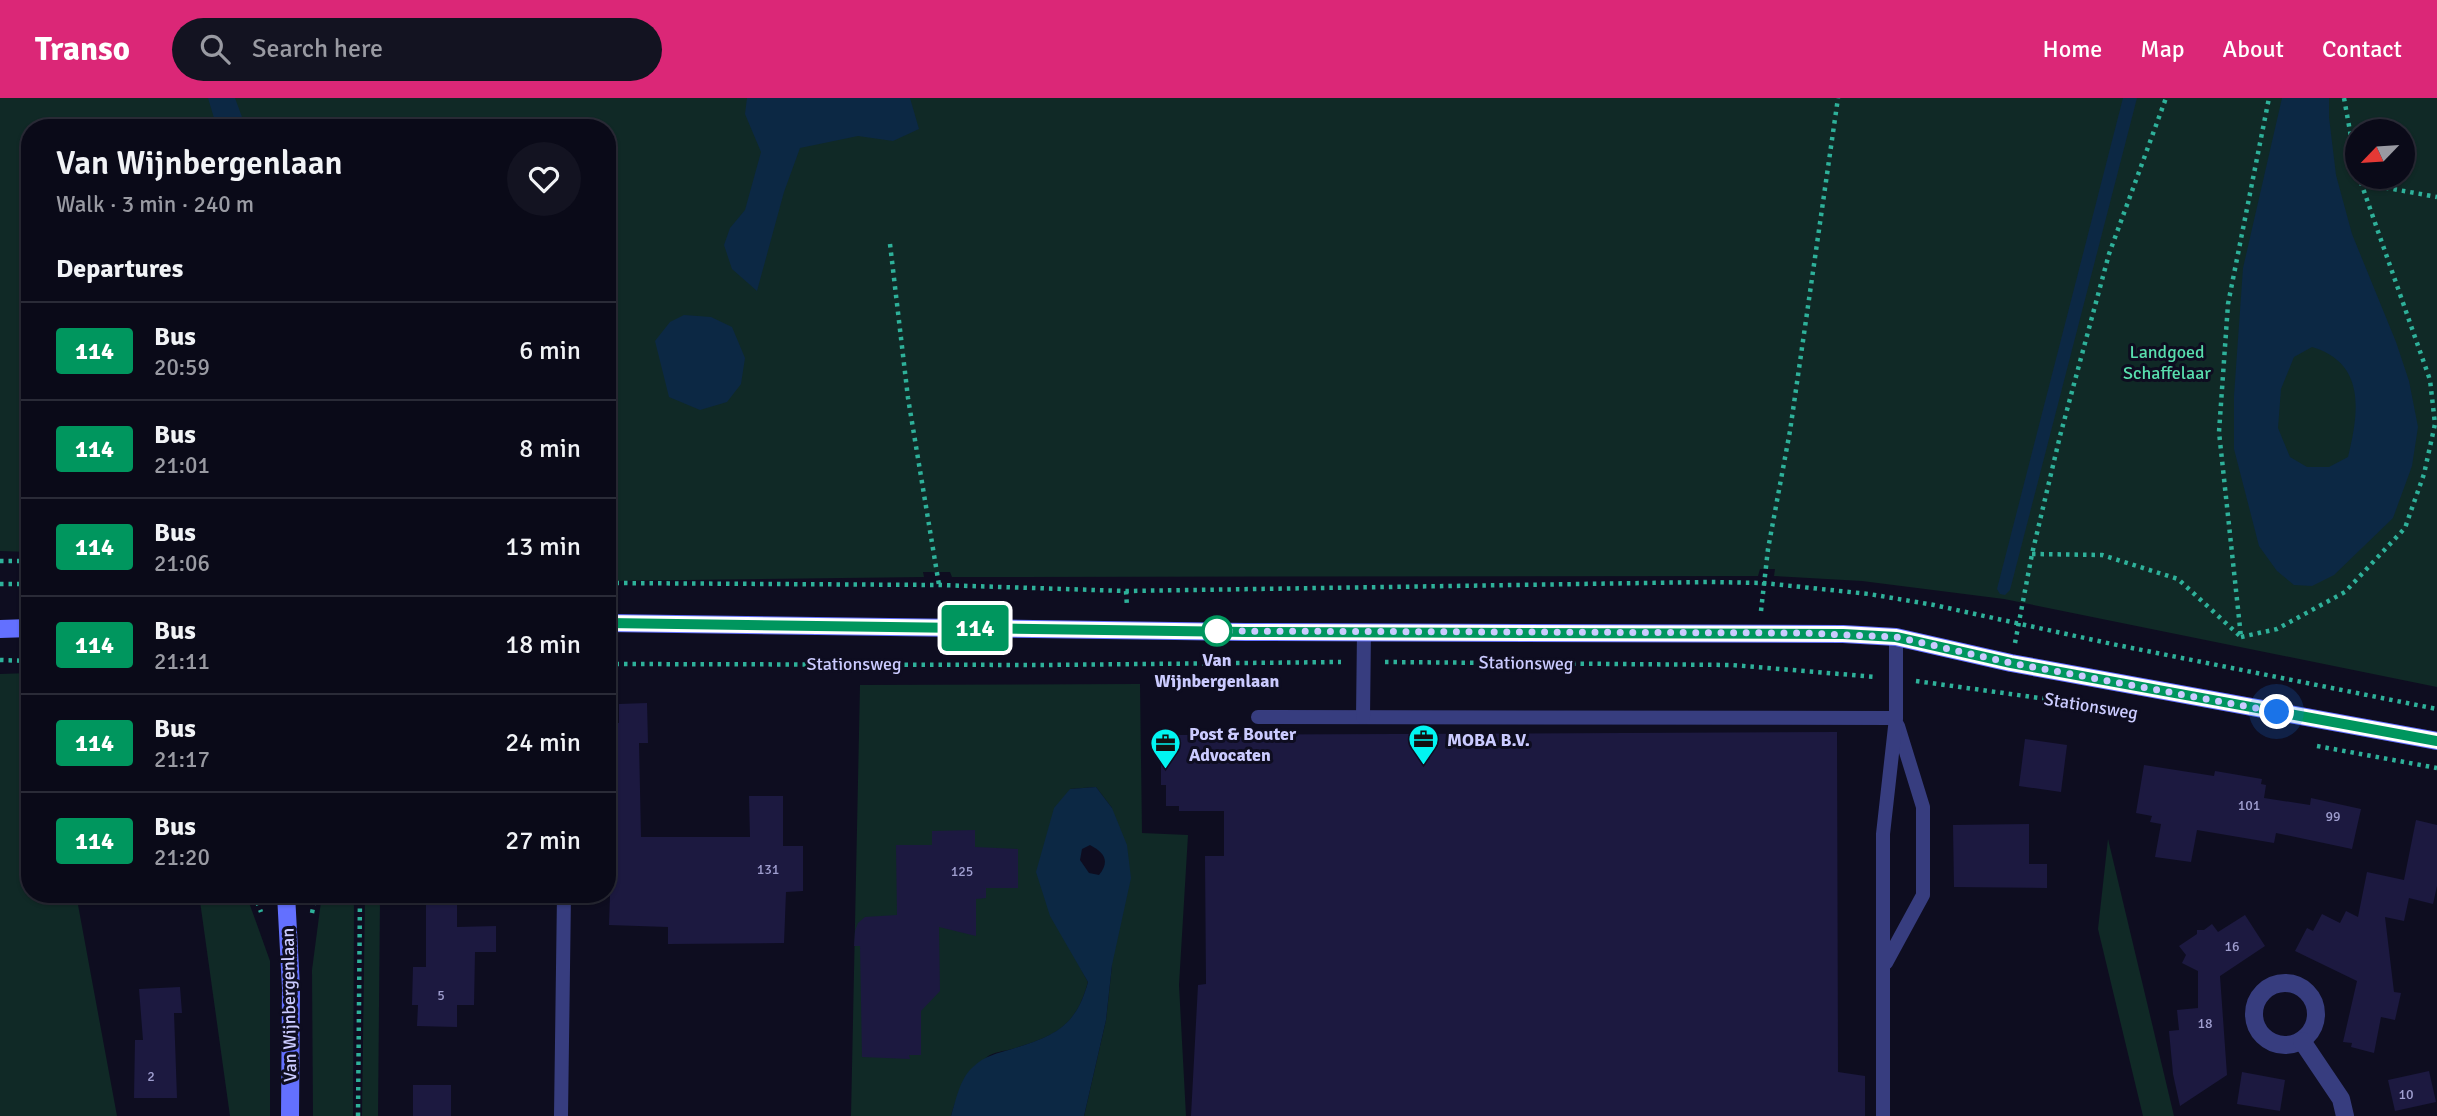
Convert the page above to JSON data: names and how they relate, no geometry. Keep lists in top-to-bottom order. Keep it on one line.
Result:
{"streets":{"main road":["Stationsweg","Van Wijnbergenlaan"]},"parks":["Landgoed Schaffelaar"],"places":{"other":["Van Wijnbergenlaan"],"office":["MOBA B.V.","Post & Bouter Advocaten"]},"lines":["bus line 114"],"house_numbers":["101","99","131","125","16","5","18","2","10"],"north":"bottom left","page":{"header":"Transo","search":"Search here","nav":["Home","Map","About","Contact"],"on_map":"114","heading":[["Van Wijnbergenlaan","Walk · 3 min · 240 m"],"Departures"],"list":[{"mark":"114","name":"Bus","note":"20:59","value":"6 min"},{"mark":"114","name":"Bus","note":"21:01","value":"8 min"},{"mark":"114","name":"Bus","note":"21:06","value":"13 min"},{"mark":"114","name":"Bus","note":"21:11","value":"18 min"},{"mark":"114","name":"Bus","note":"21:17","value":"24 min"},{"mark":"114","name":"Bus","note":"21:20","value":"27 min"}]}}
